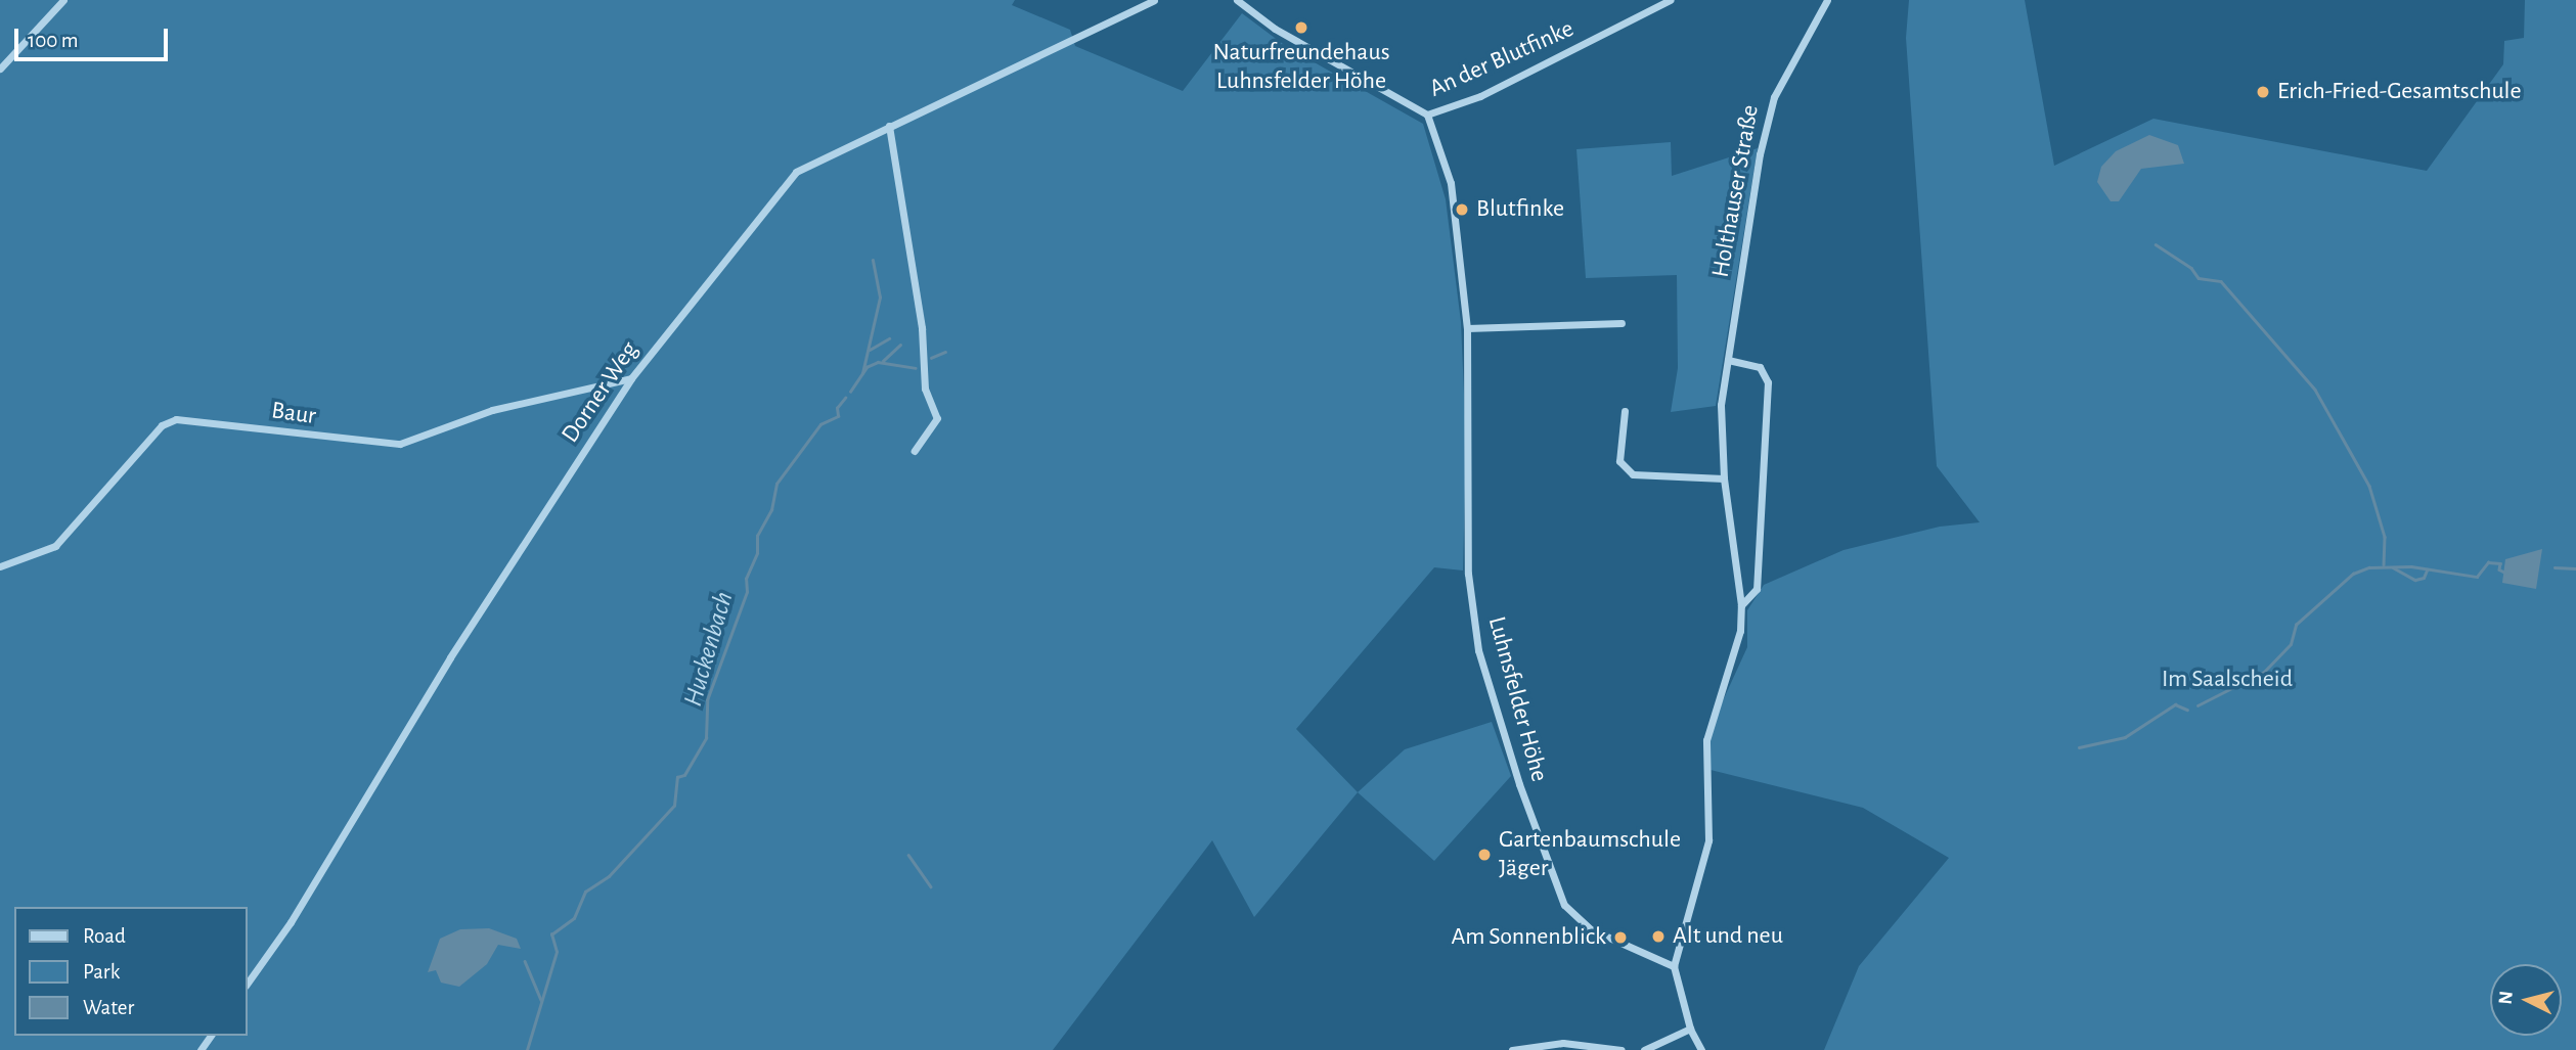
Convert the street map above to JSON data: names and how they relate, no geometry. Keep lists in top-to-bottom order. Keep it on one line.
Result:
{"streets":{"street":["An der Blutfinke","Holthauser Straße","Dorner Weg","Baur","Luhnsfelder Höhe"]},"crossings":[["An der Blutfinke","Luhnsfelder Höhe"],["Holthauser Straße","Luhnsfelder Höhe"],["Dorner Weg","Baur"]],"water":["Huckenbach"],"parks":["Im Saalscheid"],"places":["Naturfreundehaus Luhnsfelder Höhe","Erich-Fried-Gesamtschule","Blutfinke","Gartenbaumschule Jäger","Alt und neu","Am Sonnenblick"],"legend":["Road","Park","Water"],"scale_bar":"100 m","north":"left"}
